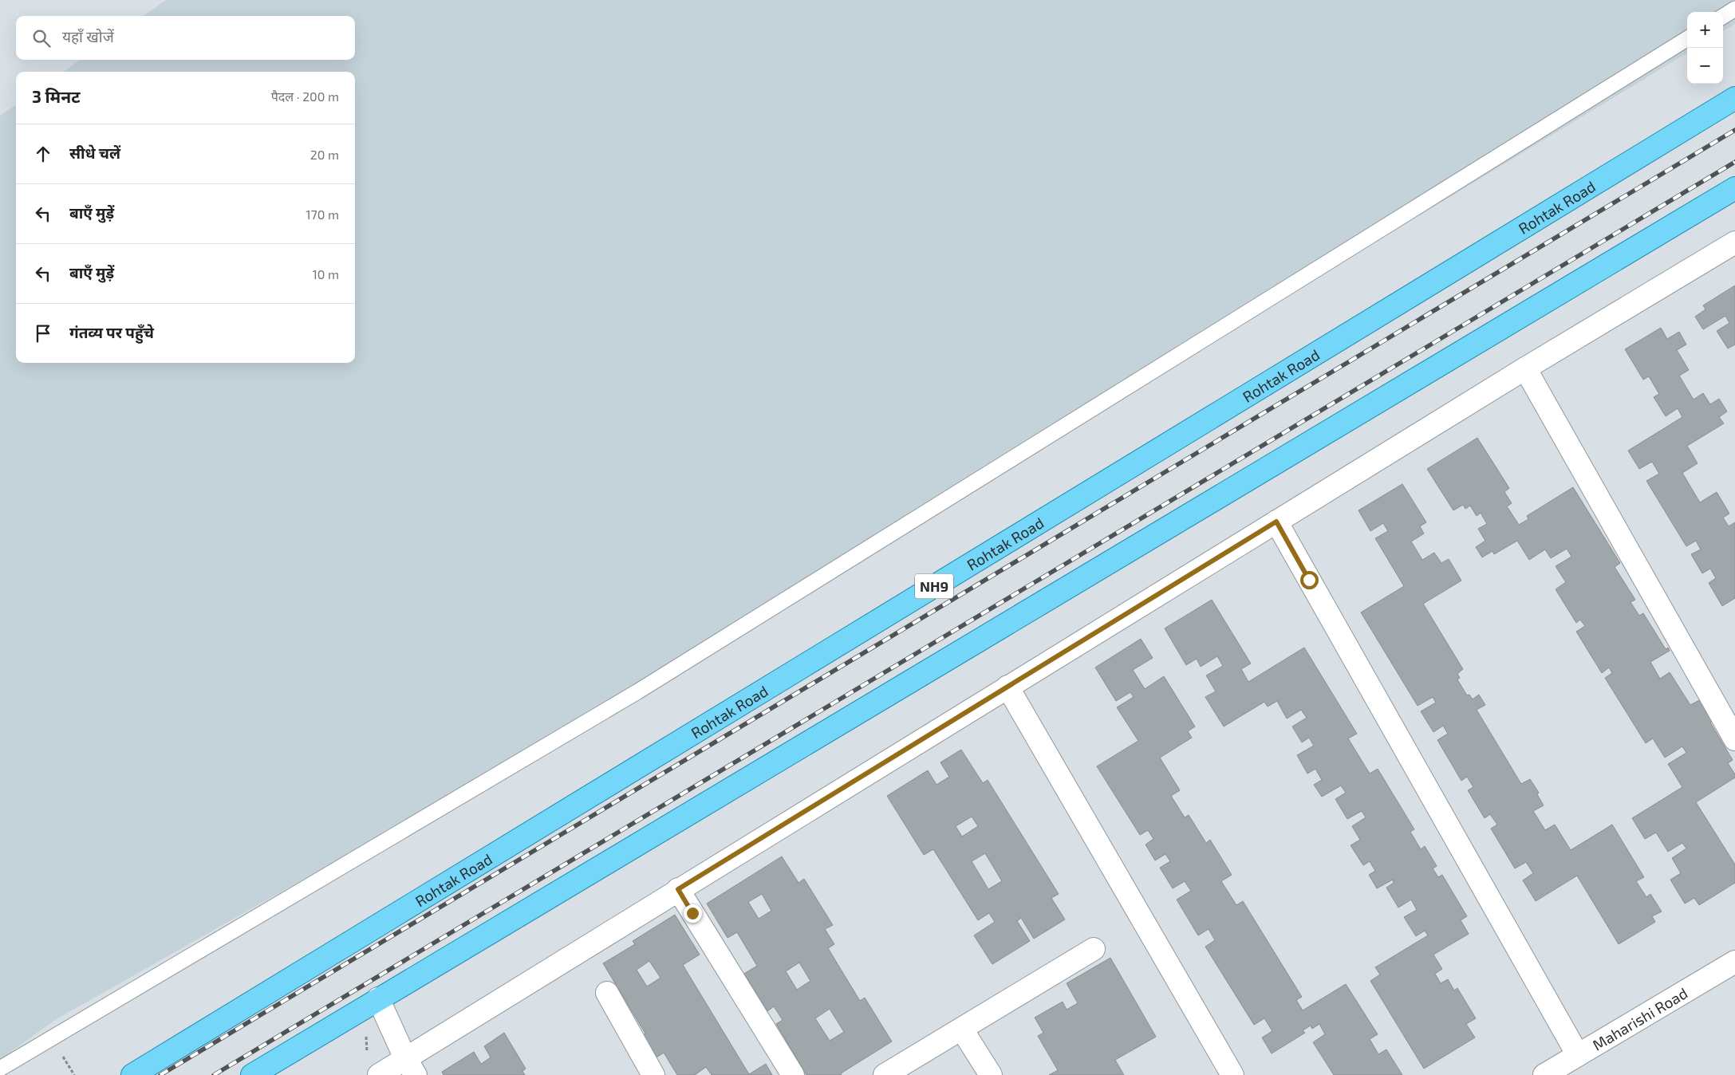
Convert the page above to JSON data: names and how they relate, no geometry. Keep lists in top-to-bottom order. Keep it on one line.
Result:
{"streets":{"main road":["Rohtak Road","NH9"],"street":["Maharishi Road"]},"page":{"map_buttons":["+","−"],"search":"यहाँ खोजें","heading":["3 मिनट","पैदल · 200 m"],"list":[["सीधे चलें","20 m"],["बाएँ मुड़ें","170 m"],["बाएँ मुड़ें","10 m"],"गंतव्य पर पहुँचे"]}}
